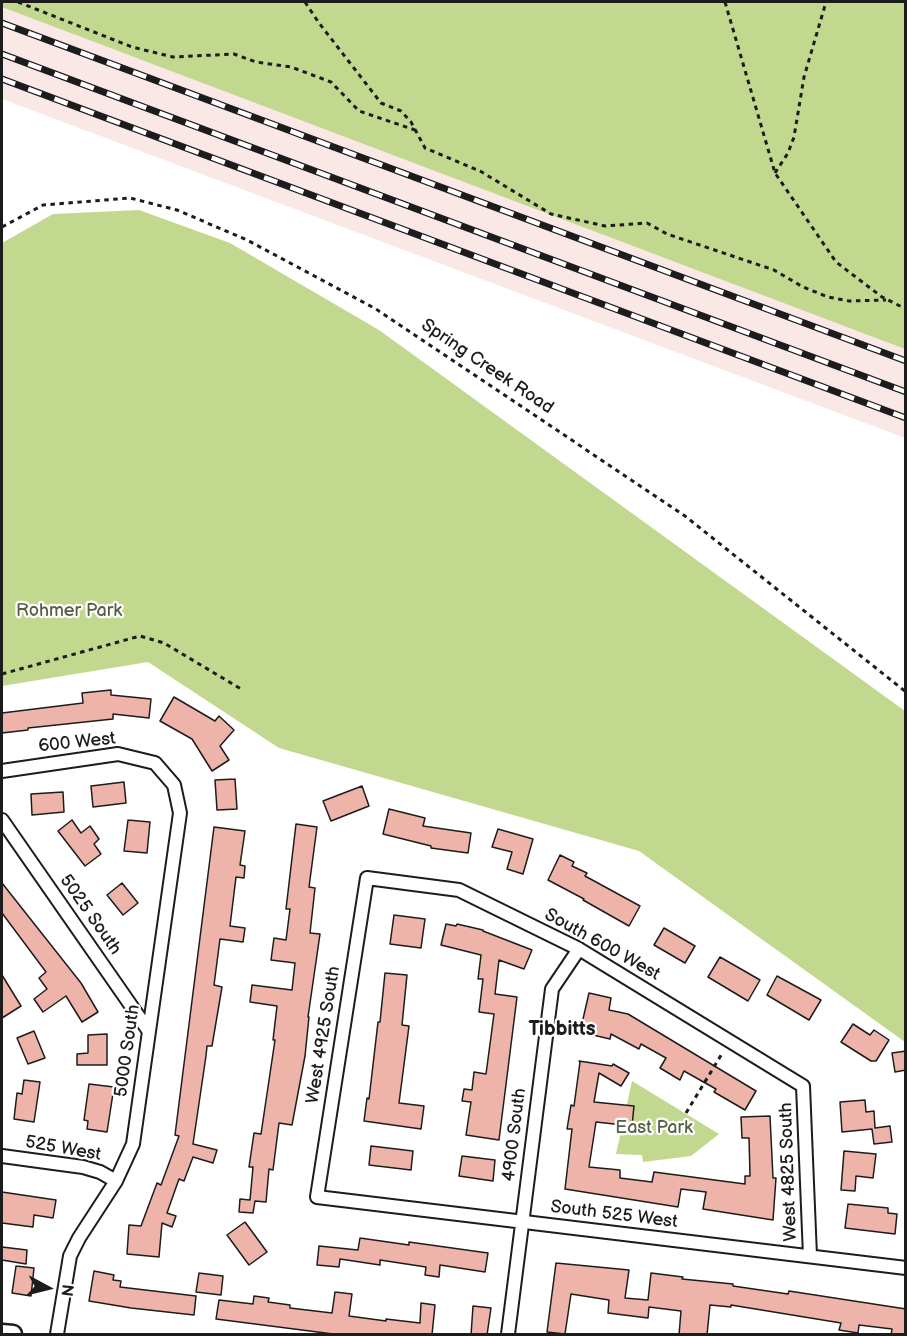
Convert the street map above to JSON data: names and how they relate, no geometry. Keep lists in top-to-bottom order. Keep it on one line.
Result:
{"streets":{"street":["600 West","5025 South","South 600 West","West 4925 South","5000 South","4900 South","525 West","West 4825 South","South 525 West"],"path":["Spring Creek Road"]},"crossings":[["600 West","5000 South"],["5025 South","5000 South"],["South 600 West","West 4925 South"],["South 600 West","4900 South"],["South 600 West","West 4825 South"],["West 4925 South","South 525 West"],["5000 South","525 West"],["4900 South","South 525 West"],["West 4825 South","South 525 West"]],"districts":["Tibbitts"],"parks":["Rohmer Park","East Park"],"north":"right"}
